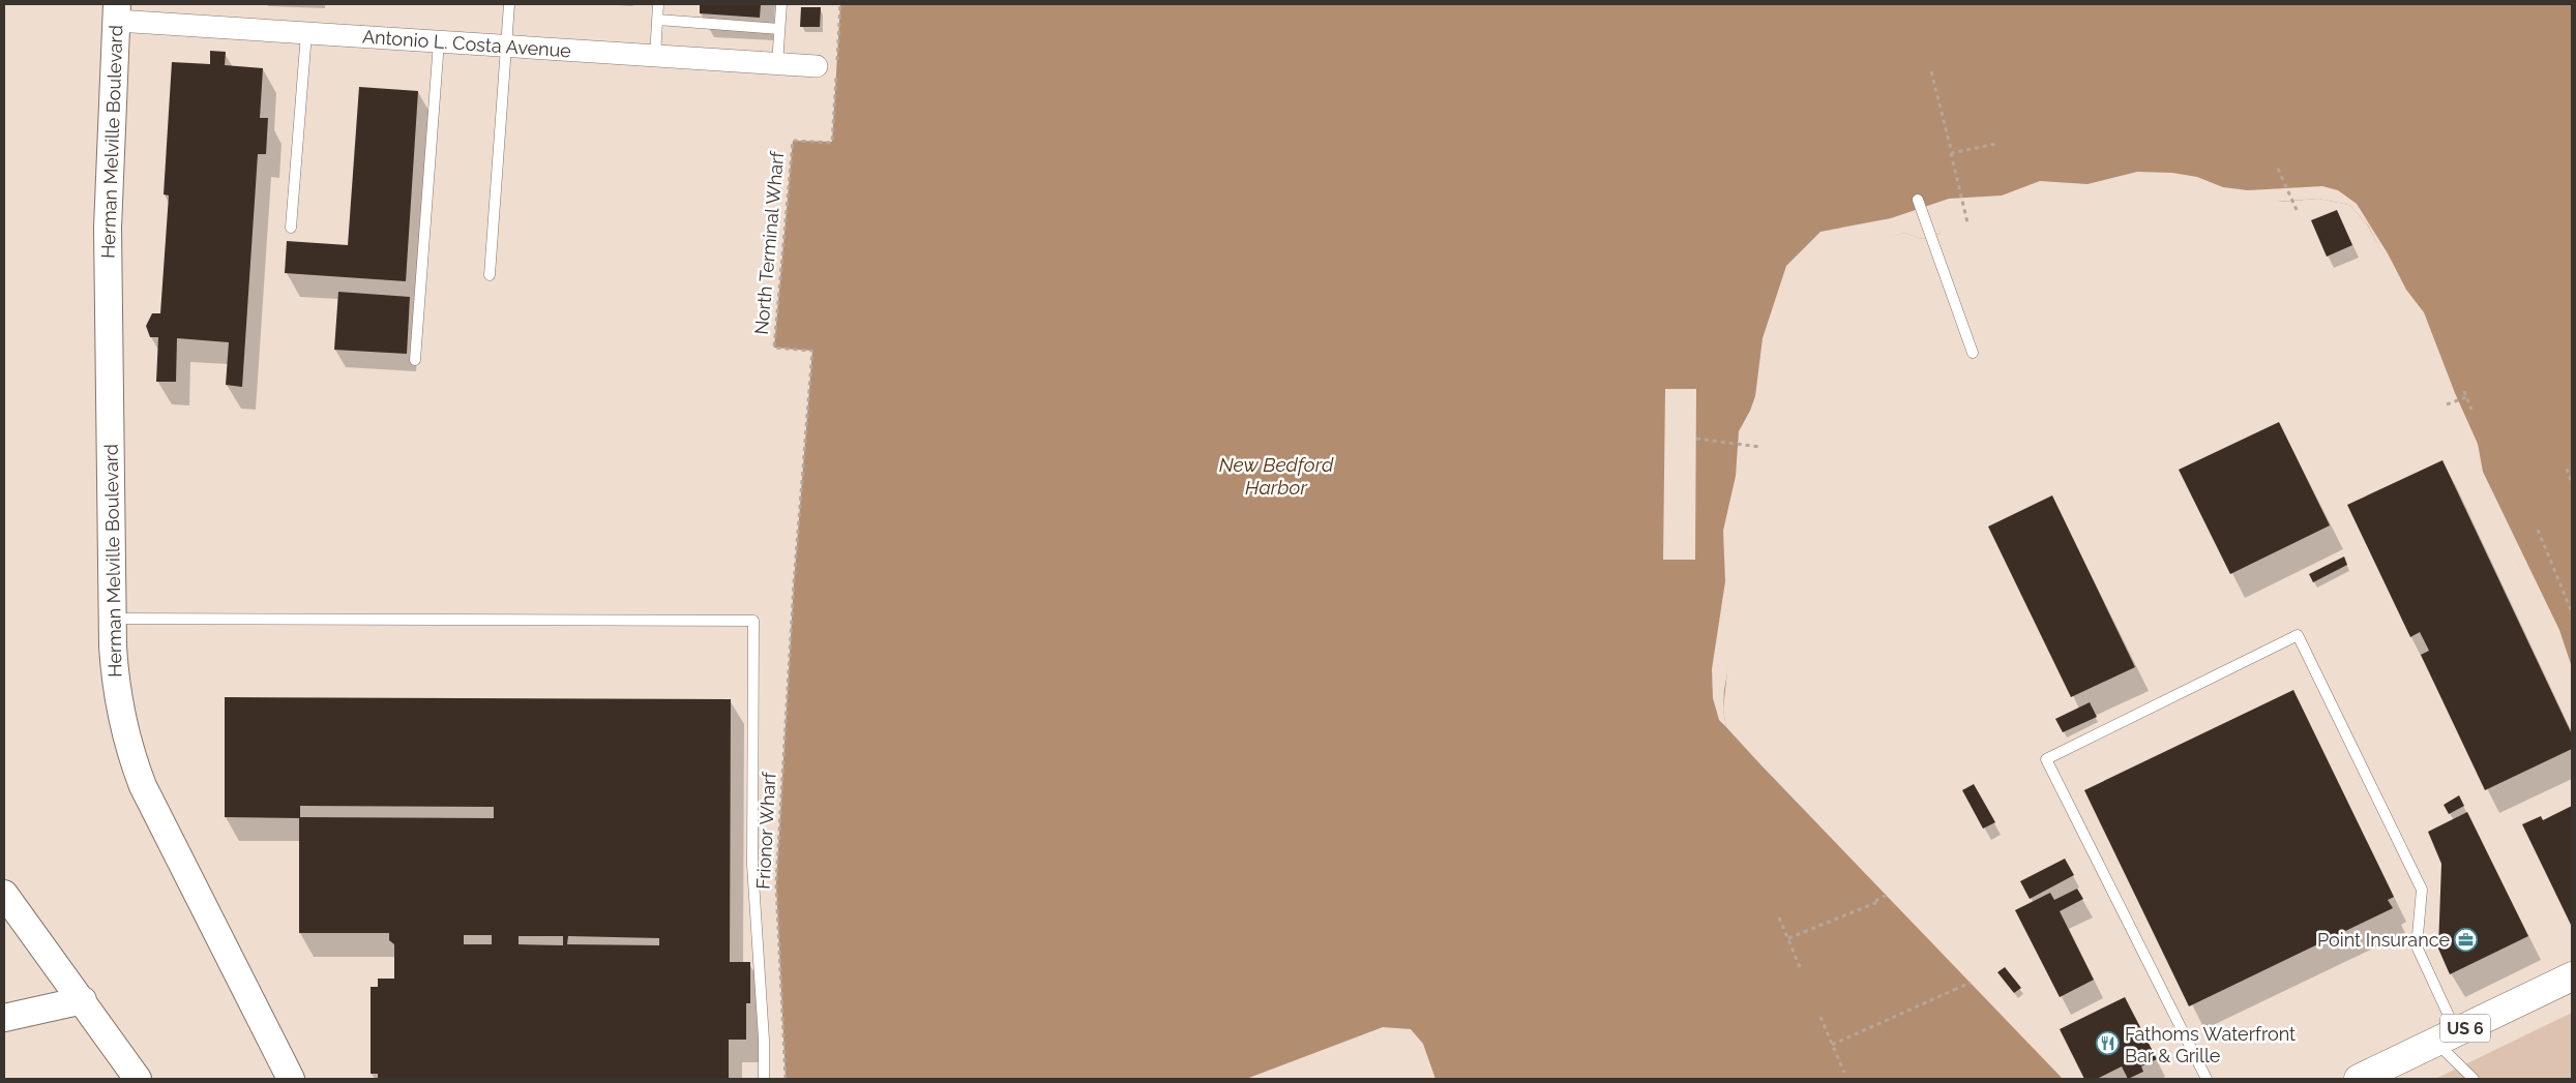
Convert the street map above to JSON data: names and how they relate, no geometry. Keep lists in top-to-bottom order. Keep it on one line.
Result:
{"streets":{"highway":["US 6"],"street":["Antonio L. Costa Avenue","Herman Melville Boulevard"],"path":["North Terminal Wharf","Frionor Wharf"]},"crossings":[["Antonio L. Costa Avenue","Herman Melville Boulevard"],["Antonio L. Costa Avenue","North Terminal Wharf"],["North Terminal Wharf","Frionor Wharf"]],"water":["New Bedford Harbor"],"places":{"office":["Point Insurance"],"restaurant":["Fathoms Waterfront Bar & Grille"]}}
